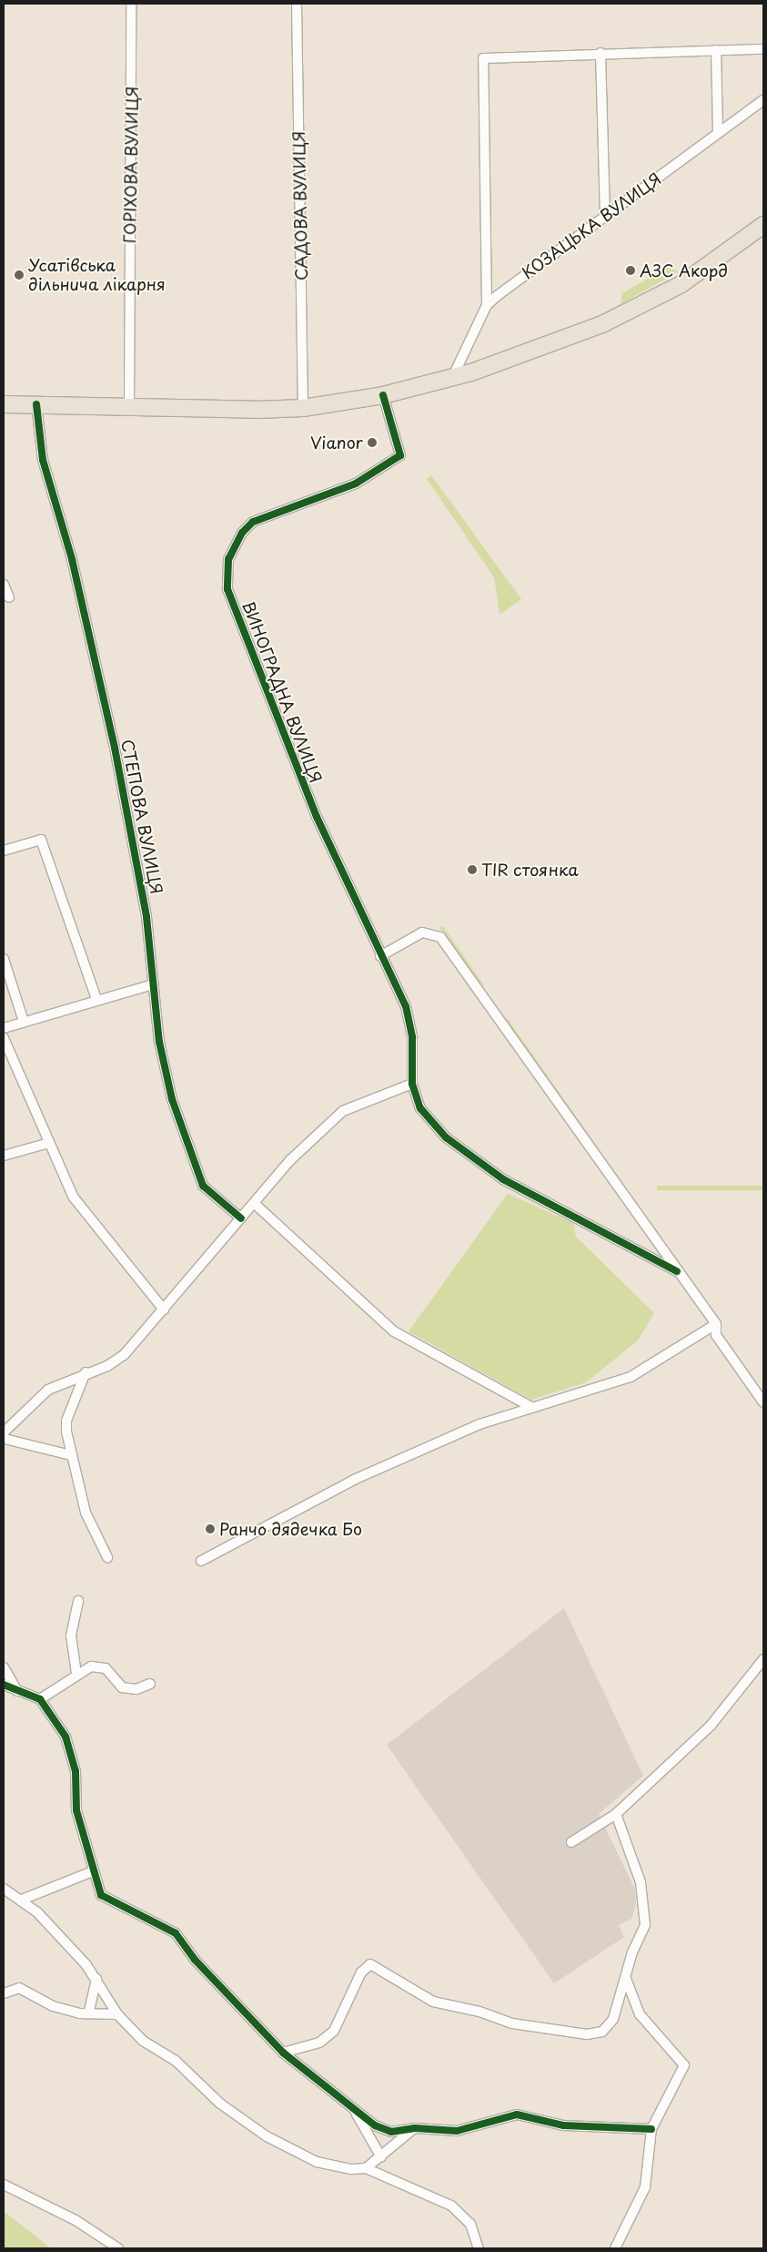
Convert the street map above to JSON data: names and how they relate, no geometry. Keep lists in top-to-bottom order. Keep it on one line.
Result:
{"streets":{"street":["ГОРІХОВА ВУЛИЦЯ","САДОВА ВУЛИЦЯ","КОЗАЦЬКА ВУЛИЦЯ","ВИНОГРАДНА ВУЛИЦЯ","СТЕПОВА ВУЛИЦЯ"]},"places":["АЗС Акорд","Усатівська дільнича лікарня","Vianor","TIR стоянка","Ранчо дядечка Бо"]}
